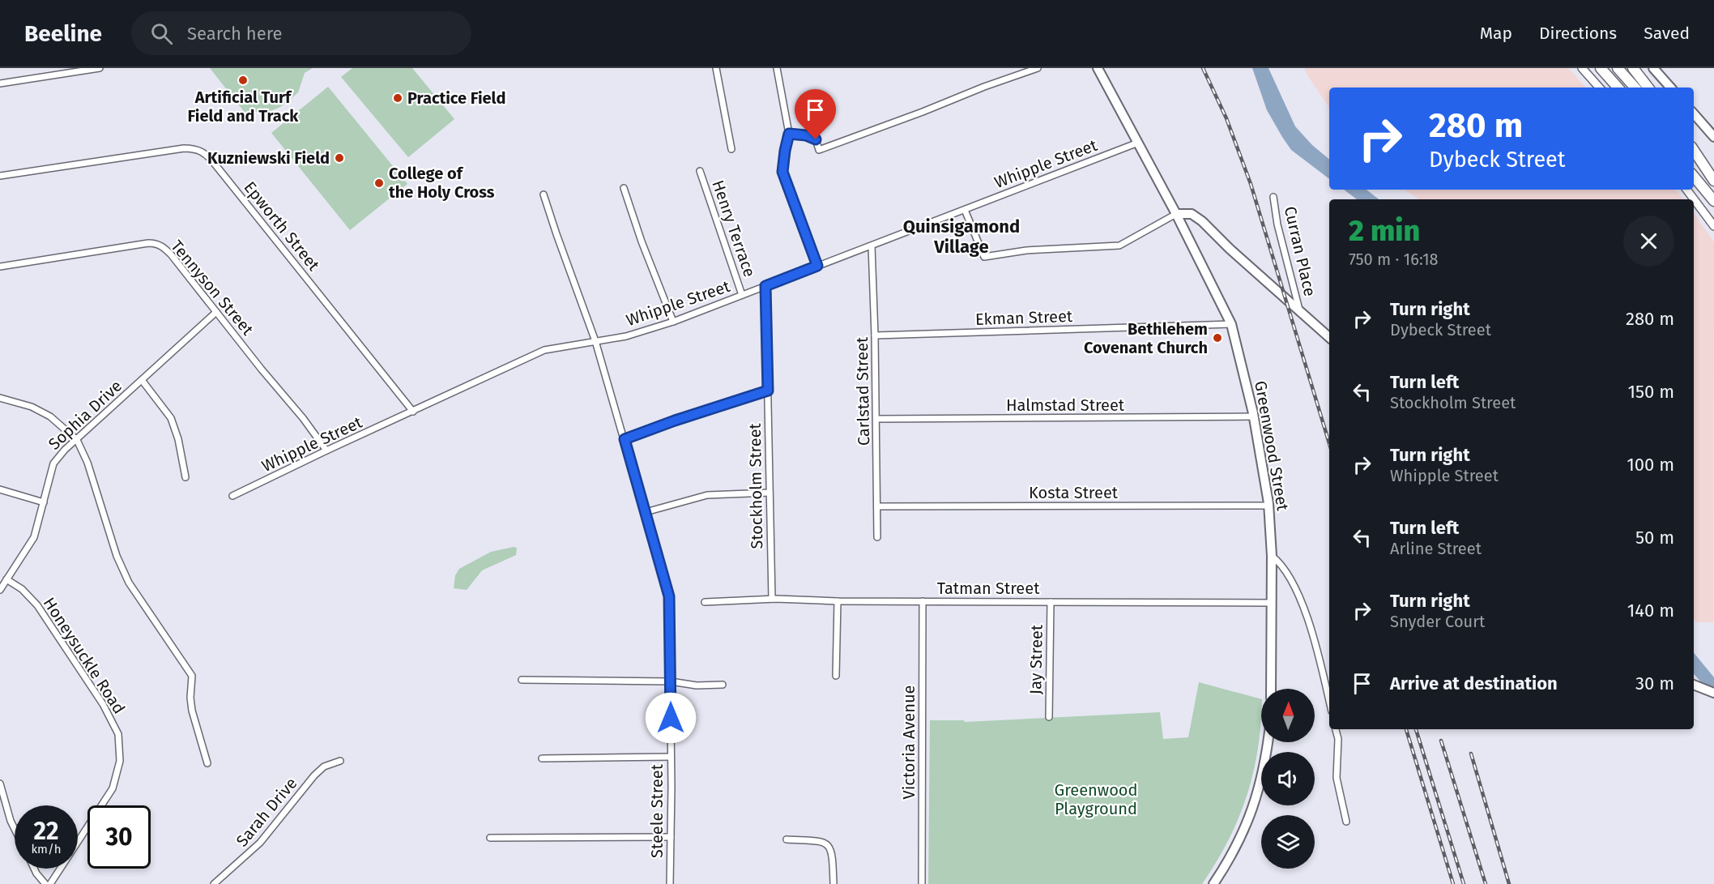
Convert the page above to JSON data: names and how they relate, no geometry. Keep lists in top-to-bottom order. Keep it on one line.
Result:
{"streets":{"main road":["Greenwood Street"],"street":["Whipple Street","Epworth Street","Henry Terrace","Curran Place","Tennyson Street","Ekman Street","Carlstad Street","Halmstad Street","Sophia Drive","Stockholm Street","Kosta Street","Tatman Street","Honeysuckle Road","Jay Street","Victoria Avenue","Steele Street","Sarah Drive"]},"crossings":[["Whipple Street","Epworth Street"],["Whipple Street","Henry Terrace"],["Whipple Street","Tennyson Street"],["Whipple Street","Carlstad Street"],["Whipple Street","Greenwood Street"],["Whipple Street","Stockholm Street"],["Whipple Street","Steele Street"],["Tennyson Street","Sophia Drive"],["Ekman Street","Carlstad Street"],["Ekman Street","Greenwood Street"],["Carlstad Street","Halmstad Street"],["Carlstad Street","Kosta Street"],["Halmstad Street","Greenwood Street"],["Sophia Drive","Honeysuckle Road"],["Greenwood Street","Kosta Street"],["Greenwood Street","Tatman Street"],["Stockholm Street","Tatman Street"],["Tatman Street","Jay Street"],["Tatman Street","Victoria Avenue"]],"districts":["Quinsigamond Village"],"parks":["Greenwood Playground"],"places":["Artificial Turf Field and Track","Practice Field","Kuzniewski Field","College of the Holy Cross","Bethlehem Covenant Church"],"north":"top","page":{"header":"Beeline","search":"Search here","nav":["Map","Directions","Saved"],"turn":["280 m","Dybeck Street"],"heading":["2 min","750 m · 16:18"],"list":[{"name":"Turn right","note":"Dybeck Street","value":"280 m"},{"name":"Turn left","note":"Stockholm Street","value":"150 m"},{"name":"Turn right","note":"Whipple Street","value":"100 m"},{"name":"Turn left","note":"Arline Street","value":"50 m"},{"name":"Turn right","note":"Snyder Court","value":"140 m"},{"name":"Arrive at destination","value":"30 m"}],"speed":"22 km/h","limit":"30"}}
